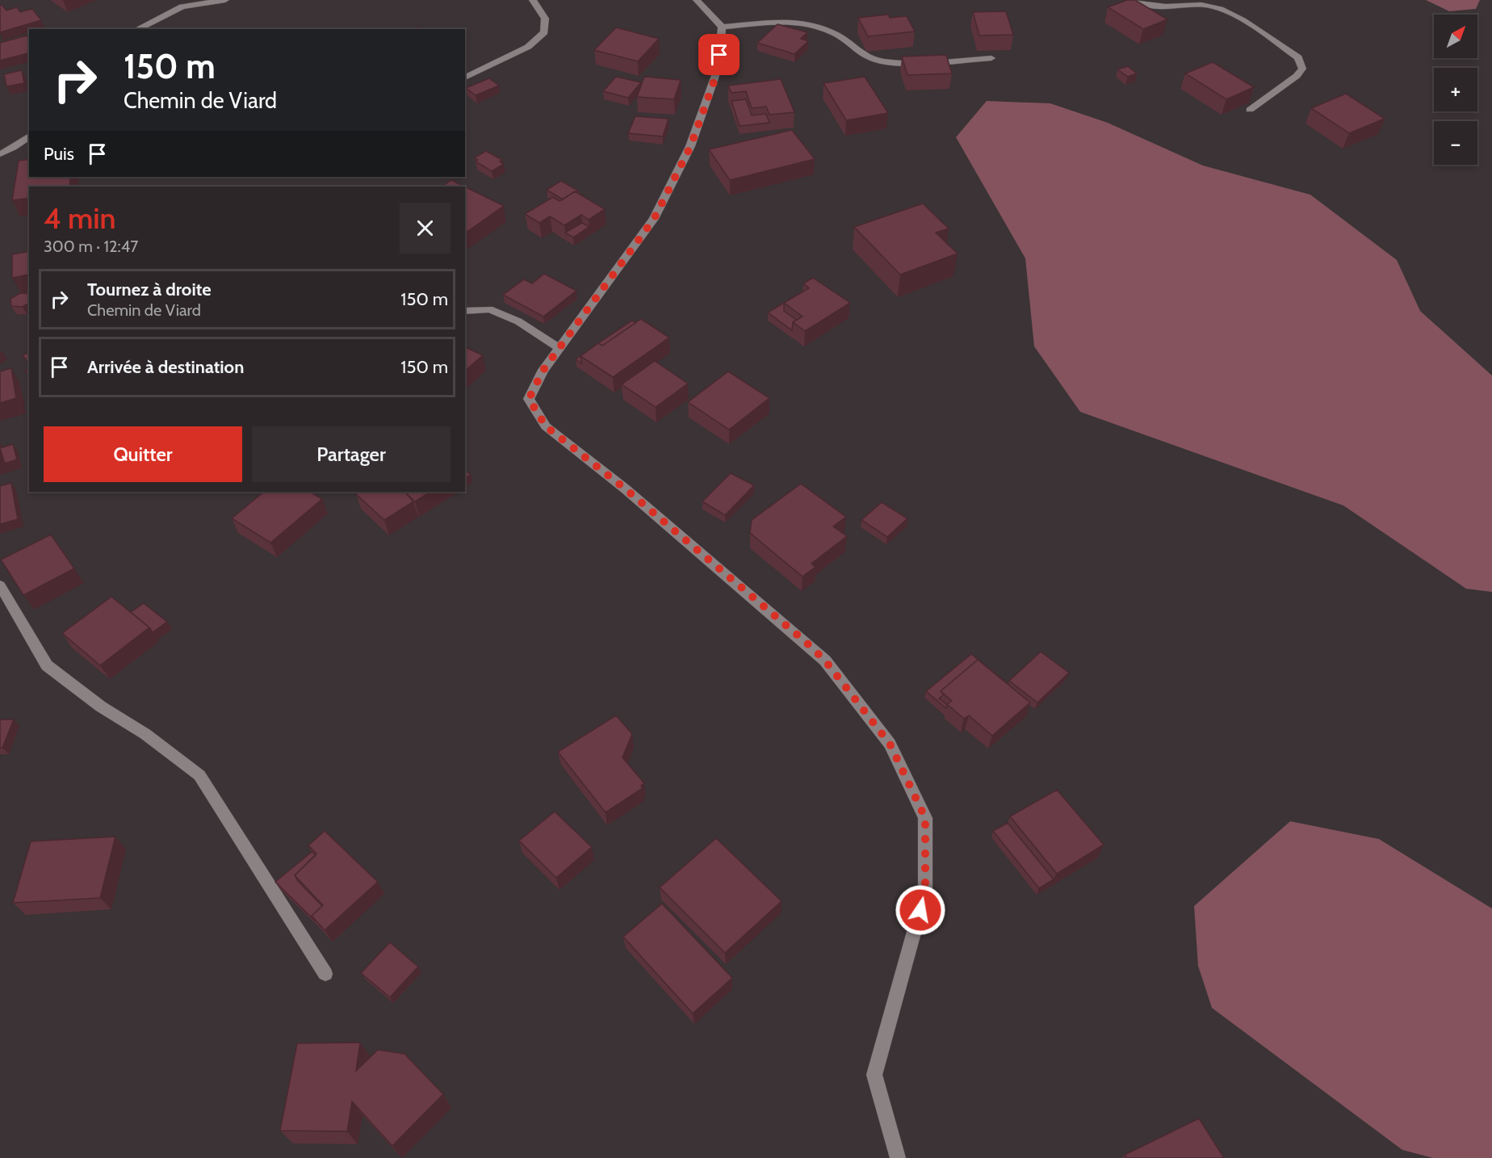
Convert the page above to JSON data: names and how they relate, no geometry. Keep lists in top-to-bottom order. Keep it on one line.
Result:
{"north":"top right","page":{"map_buttons":["+","−"],"turn":["150 m","Chemin de Viard"],"then":"Puis","heading":["4 min","300 m · 12:47"],"list":[{"name":"Tournez à droite","note":"Chemin de Viard","value":"150 m"},{"name":"Arrivée à destination","value":"150 m"}],"buttons":["Quitter","Partager"]}}
